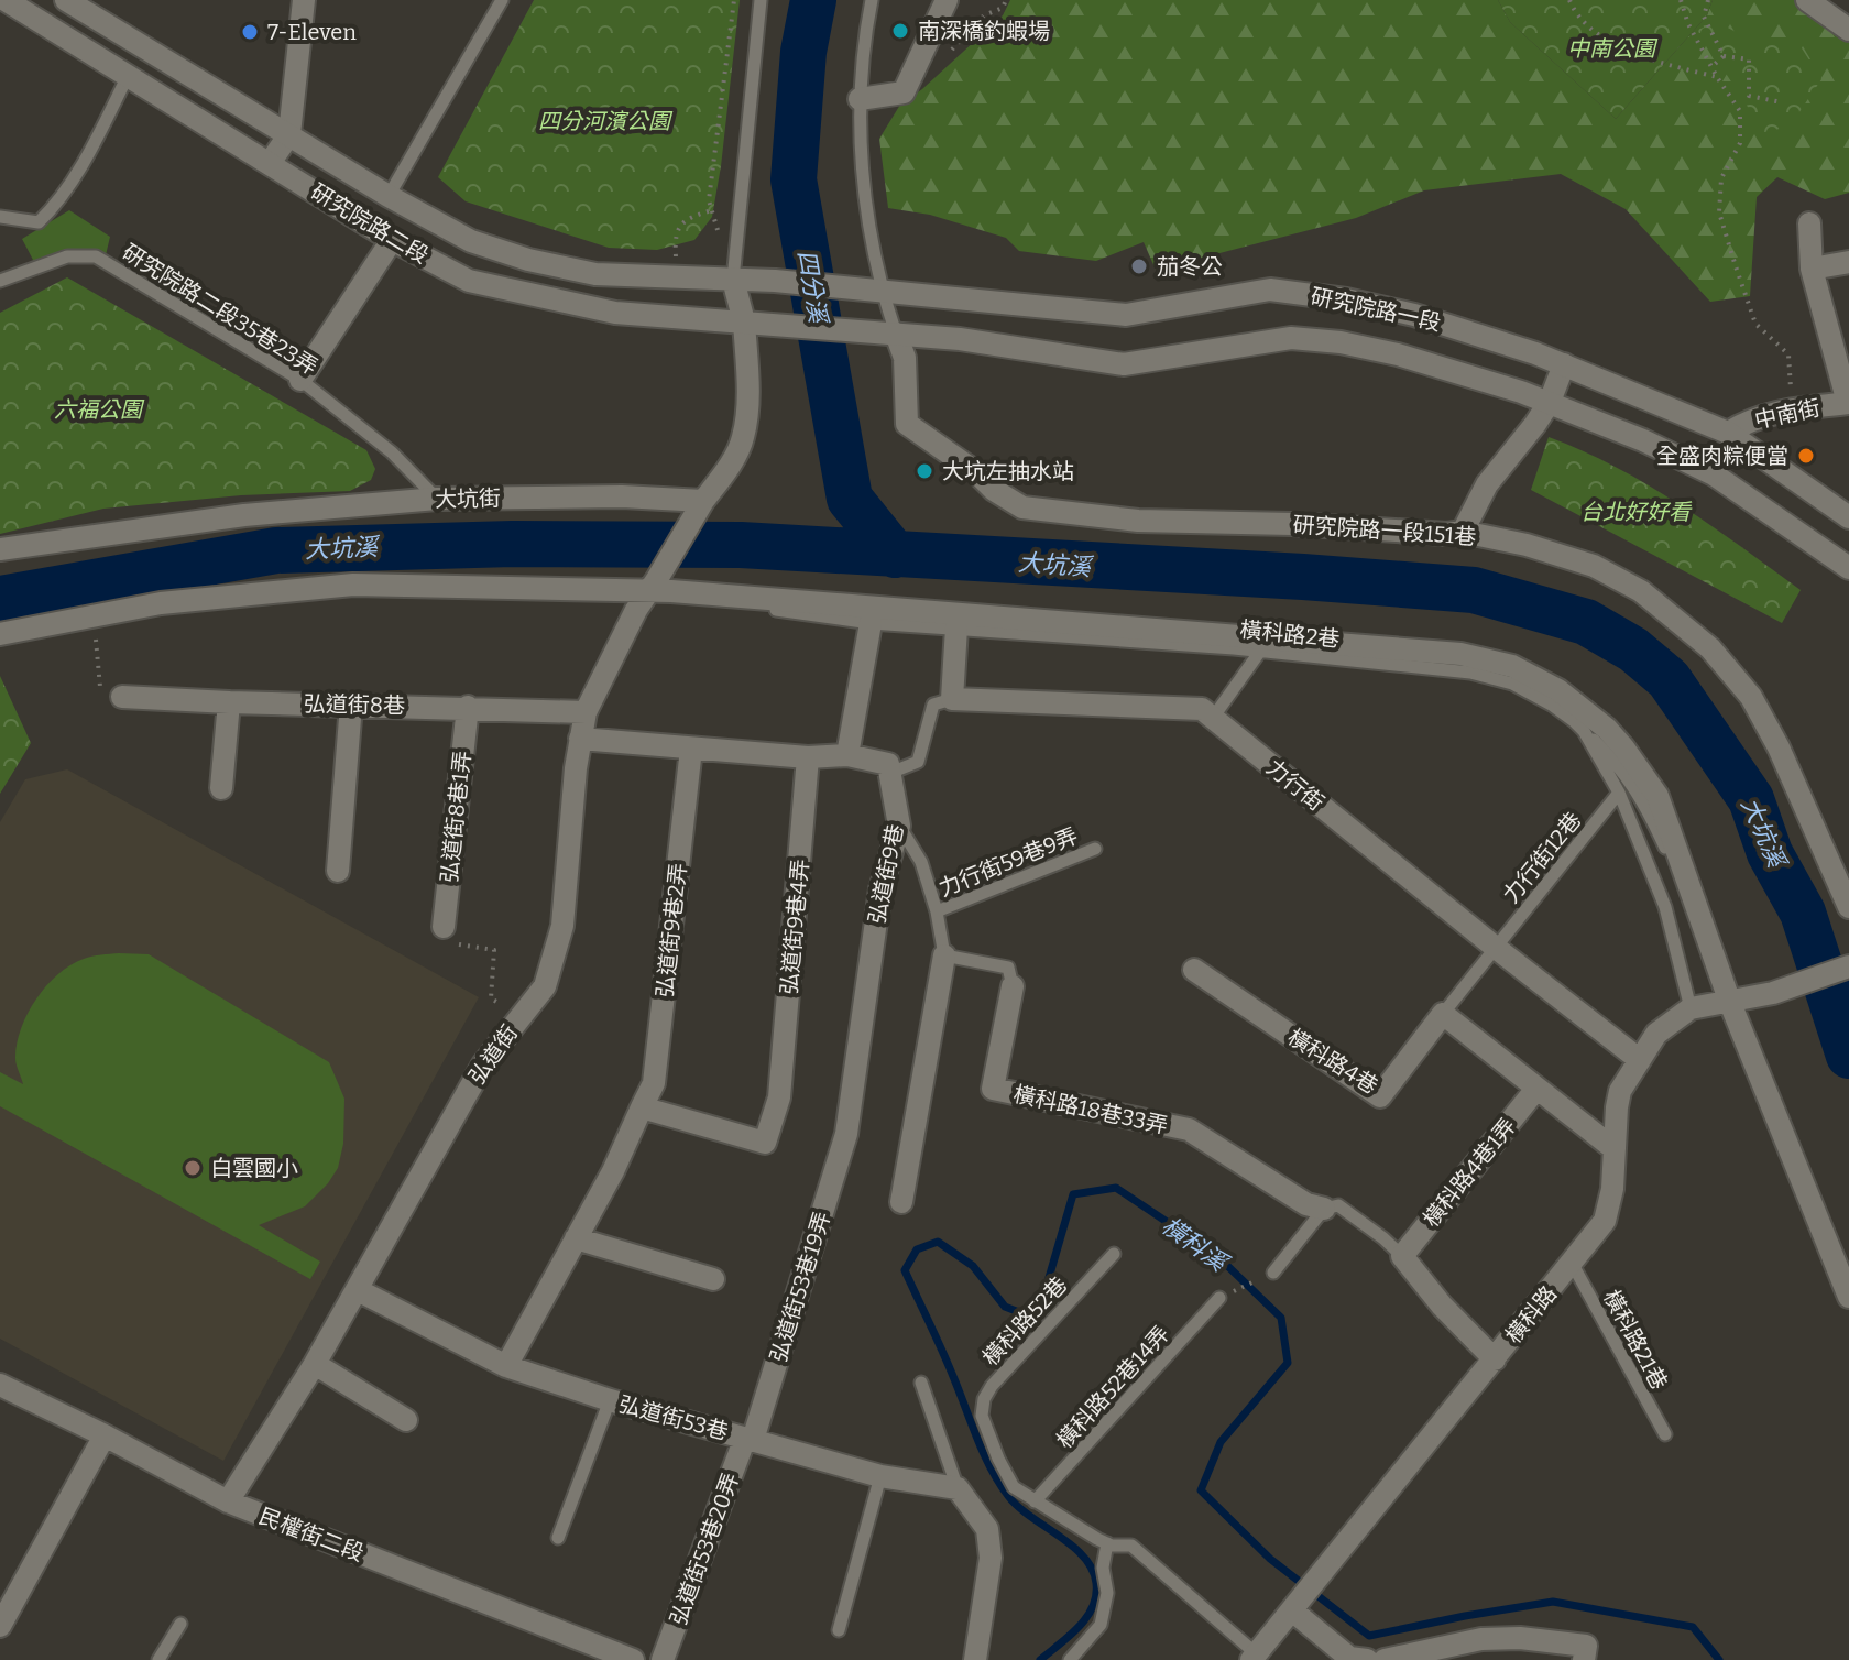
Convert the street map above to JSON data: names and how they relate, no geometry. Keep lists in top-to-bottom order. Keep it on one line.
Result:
{"streets":{"street":["研究院路二段","研究院路一段","中南街","大坑街","研究院路一段151巷","弘道街8巷","力行街","弘道街8巷1弄","弘道街9巷","弘道街9巷4弄","弘道街9巷2弄","弘道街","橫科路4巷","橫科路18巷33弄","橫科路4巷1弄","弘道街53巷19弄","橫科路","弘道街53巷","民權街二段","弘道街53巷20弄"],"lane":["研究院路二段35巷23弄","橫科路2巷","力行街12巷","力行街59巷9弄","橫科路52巷","橫科路21巷","橫科路52巷14弄"]},"crossings":[["研究院路二段","研究院路一段"],["研究院路二段35巷23弄","大坑街"],["研究院路一段","中南街"],["研究院路一段","研究院路一段151巷"],["大坑街","弘道街"],["橫科路2巷","力行街12巷"],["橫科路2巷","橫科路"],["弘道街8巷","弘道街8巷1弄"],["弘道街8巷","弘道街"],["力行街","力行街12巷"],["力行街","橫科路"],["力行街12巷","橫科路4巷"],["弘道街9巷","弘道街53巷19弄"],["弘道街9巷4弄","弘道街9巷2弄"],["弘道街9巷2弄","弘道街53巷"],["弘道街","弘道街53巷"],["弘道街","民權街二段"],["弘道街53巷19弄","弘道街53巷"],["弘道街53巷19弄","弘道街53巷20弄"],["橫科路","橫科路52巷"],["橫科路","橫科路21巷"],["橫科路52巷","橫科路52巷14弄"],["弘道街53巷","弘道街53巷20弄"]],"water":["四分溪","大坑溪","橫科溪"],"parks":["中南公園","四分河濱公園","六福公園","台北好好看"],"places":["南深橋釣蝦場","7-Eleven","茄冬公","全盛肉粽便當","大坑左抽水站","白雲國小"]}
